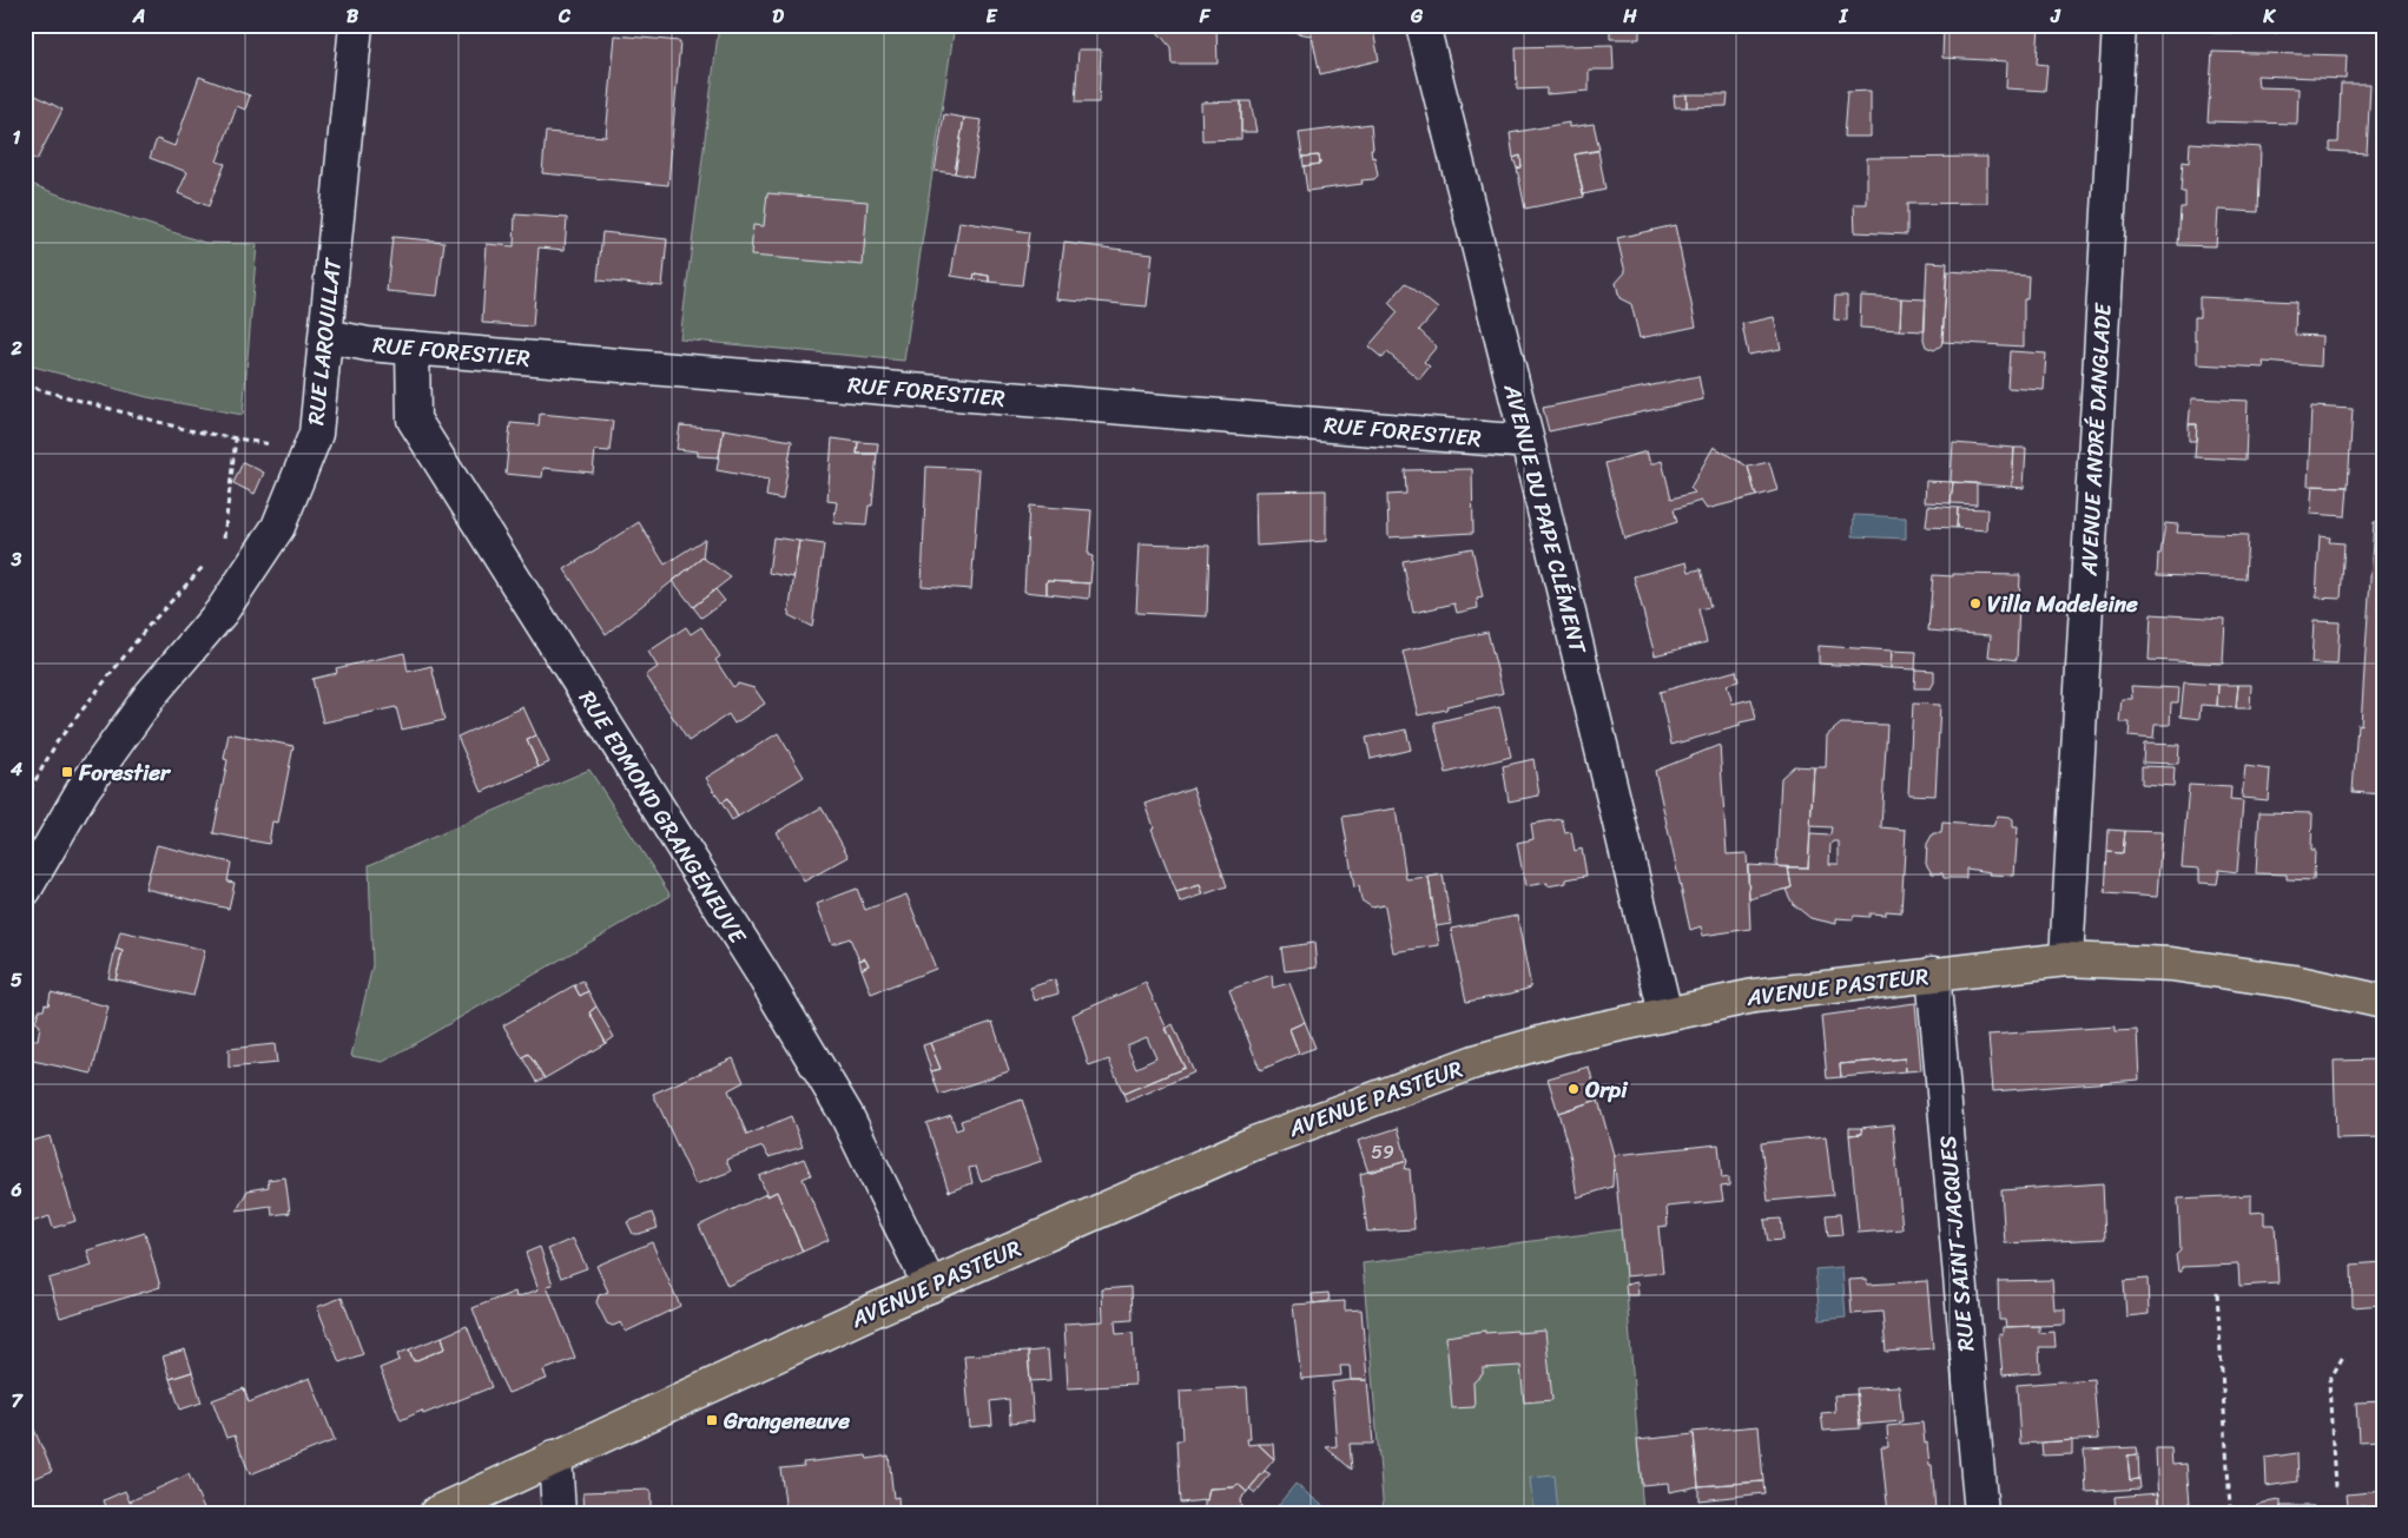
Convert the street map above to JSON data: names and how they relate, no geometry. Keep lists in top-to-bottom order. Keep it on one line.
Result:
{"streets":{"main road":["AVENUE PASTEUR"],"street":["RUE LAROUILLAT","RUE FORESTIER","AVENUE ANDRÉ DANGLADE","AVENUE DU PAPE CLÉMENT","RUE EDMOND GRANGENEUVE","RUE SAINT-JACQUES"]},"crossings":[["RUE LAROUILLAT","RUE FORESTIER"],["RUE FORESTIER","AVENUE DU PAPE CLÉMENT"],["RUE FORESTIER","RUE EDMOND GRANGENEUVE"],["AVENUE ANDRÉ DANGLADE","AVENUE PASTEUR"],["AVENUE DU PAPE CLÉMENT","AVENUE PASTEUR"],["RUE EDMOND GRANGENEUVE","AVENUE PASTEUR"],["AVENUE PASTEUR","RUE SAINT-JACQUES"]],"places":{"other":["Villa Madeleine","Orpi"],"transit":["Forestier","Grangeneuve"]},"house_numbers":["59"],"grid":{"columns":["A","B","C","D","E","F","G","H","I","J","K"],"rows":["1","2","3","4","5","6","7"]}}
